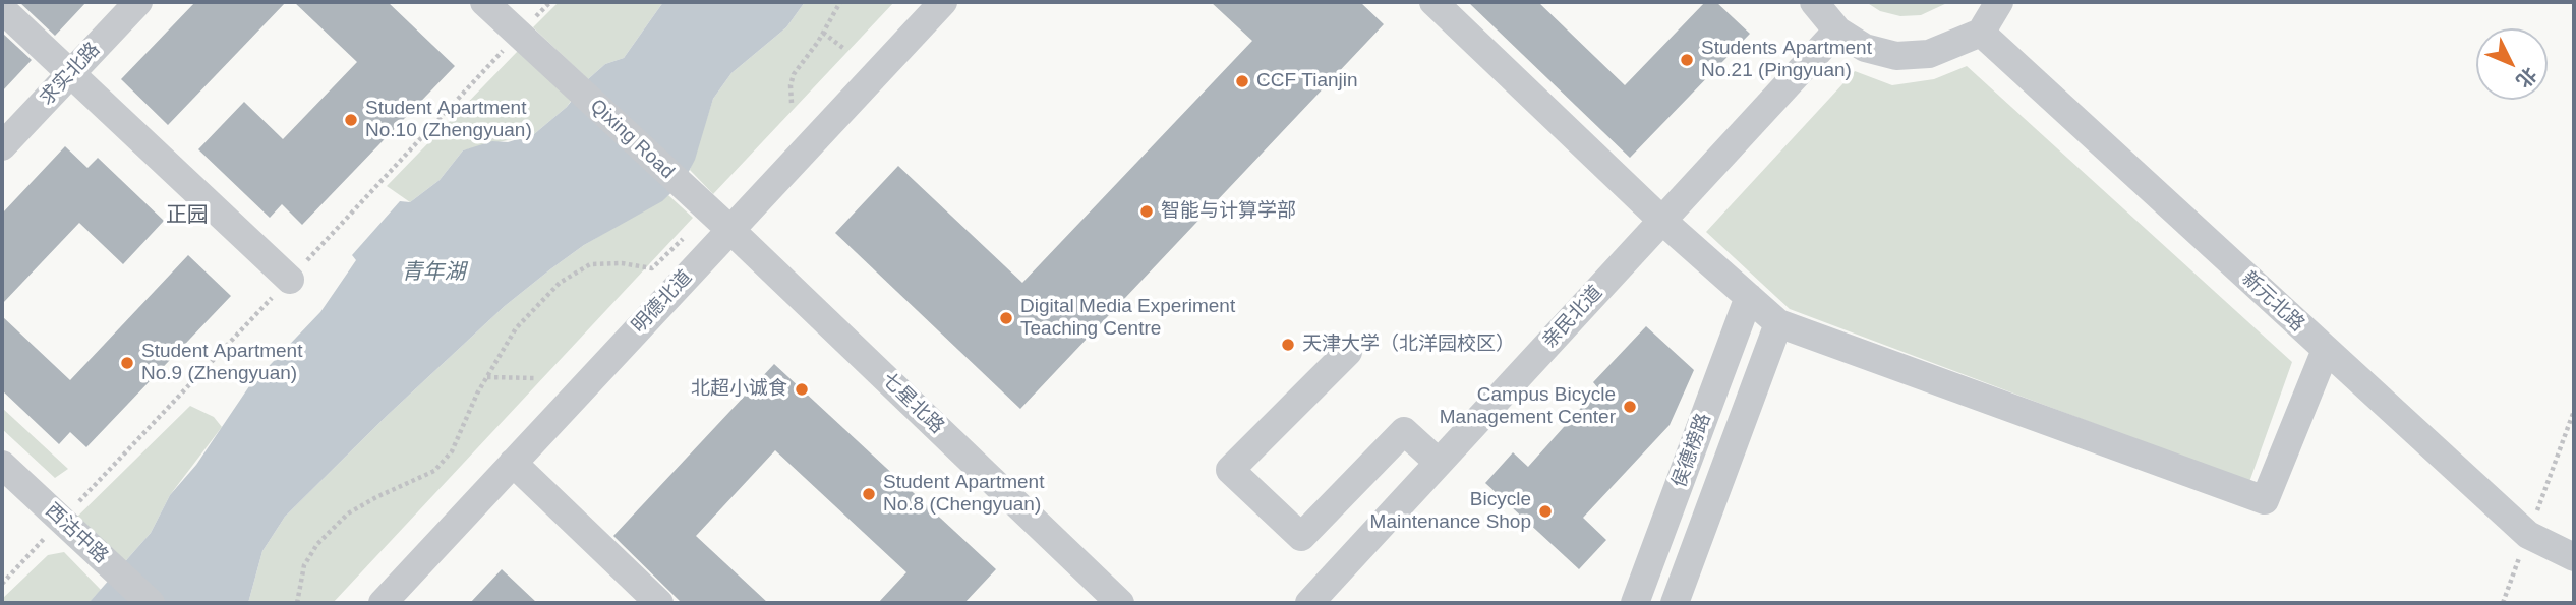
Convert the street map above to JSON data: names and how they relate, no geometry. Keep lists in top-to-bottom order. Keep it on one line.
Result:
{"streets":{"street":["求实北路","Qixing Road","明德北道","新元北路","亲民北道","七星北路","侯德榜路","西沽中路"]},"crossings":[["Qixing Road","明德北道"],["Qixing Road","七星北路"],["明德北道","七星北路"]],"districts":["正园"],"water":["青年湖"],"places":["Students Apartment No.21 (Pingyuan)","CCF Tianjin","Student Apartment No.10 (Zhengyuan)","智能与计算学部","Digital Media Experiment Teaching Centre","天津大学（北洋园校区）","Student Apartment No.9 (Zhengyuan)","北超小诚食","Campus Bicycle Management Center","Student Apartment No.8 (Chengyuan)","Bicycle Maintenance Shop"],"north":"bottom right"}
